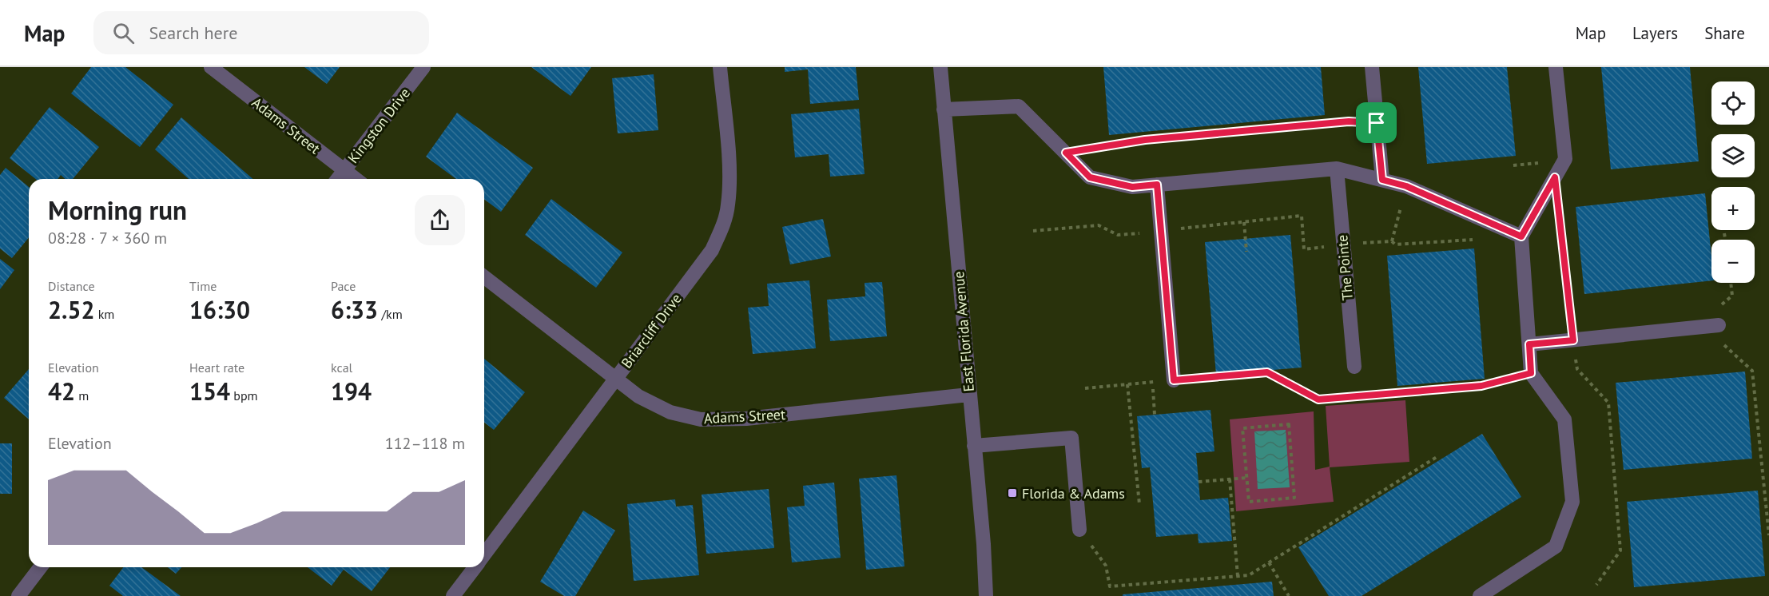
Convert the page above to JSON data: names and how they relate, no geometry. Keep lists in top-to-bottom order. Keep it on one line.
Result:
{"streets":{"street":["Adams Street","Kingston Drive","The Pointe","Briarcliff Drive","East Florida Avenue"]},"crossings":[["Adams Street","Kingston Drive"],["Adams Street","Briarcliff Drive"],["Adams Street","East Florida Avenue"]],"places":{"transit":["Florida & Adams"]},"page":{"header":"Map","search":"Search here","nav":["Map","Layers","Share"],"map_buttons":["+","−"],"heading":["Morning run","08:28 · 7 × 360 m"],"stats":[["Distance","2.52 km"],["Time","16:30"],["Pace","6:33 /km"],["Elevation","42 m"],["Heart rate","154 bpm"],["kcal","194"]],"chart":["Elevation","112–118 m"]}}
